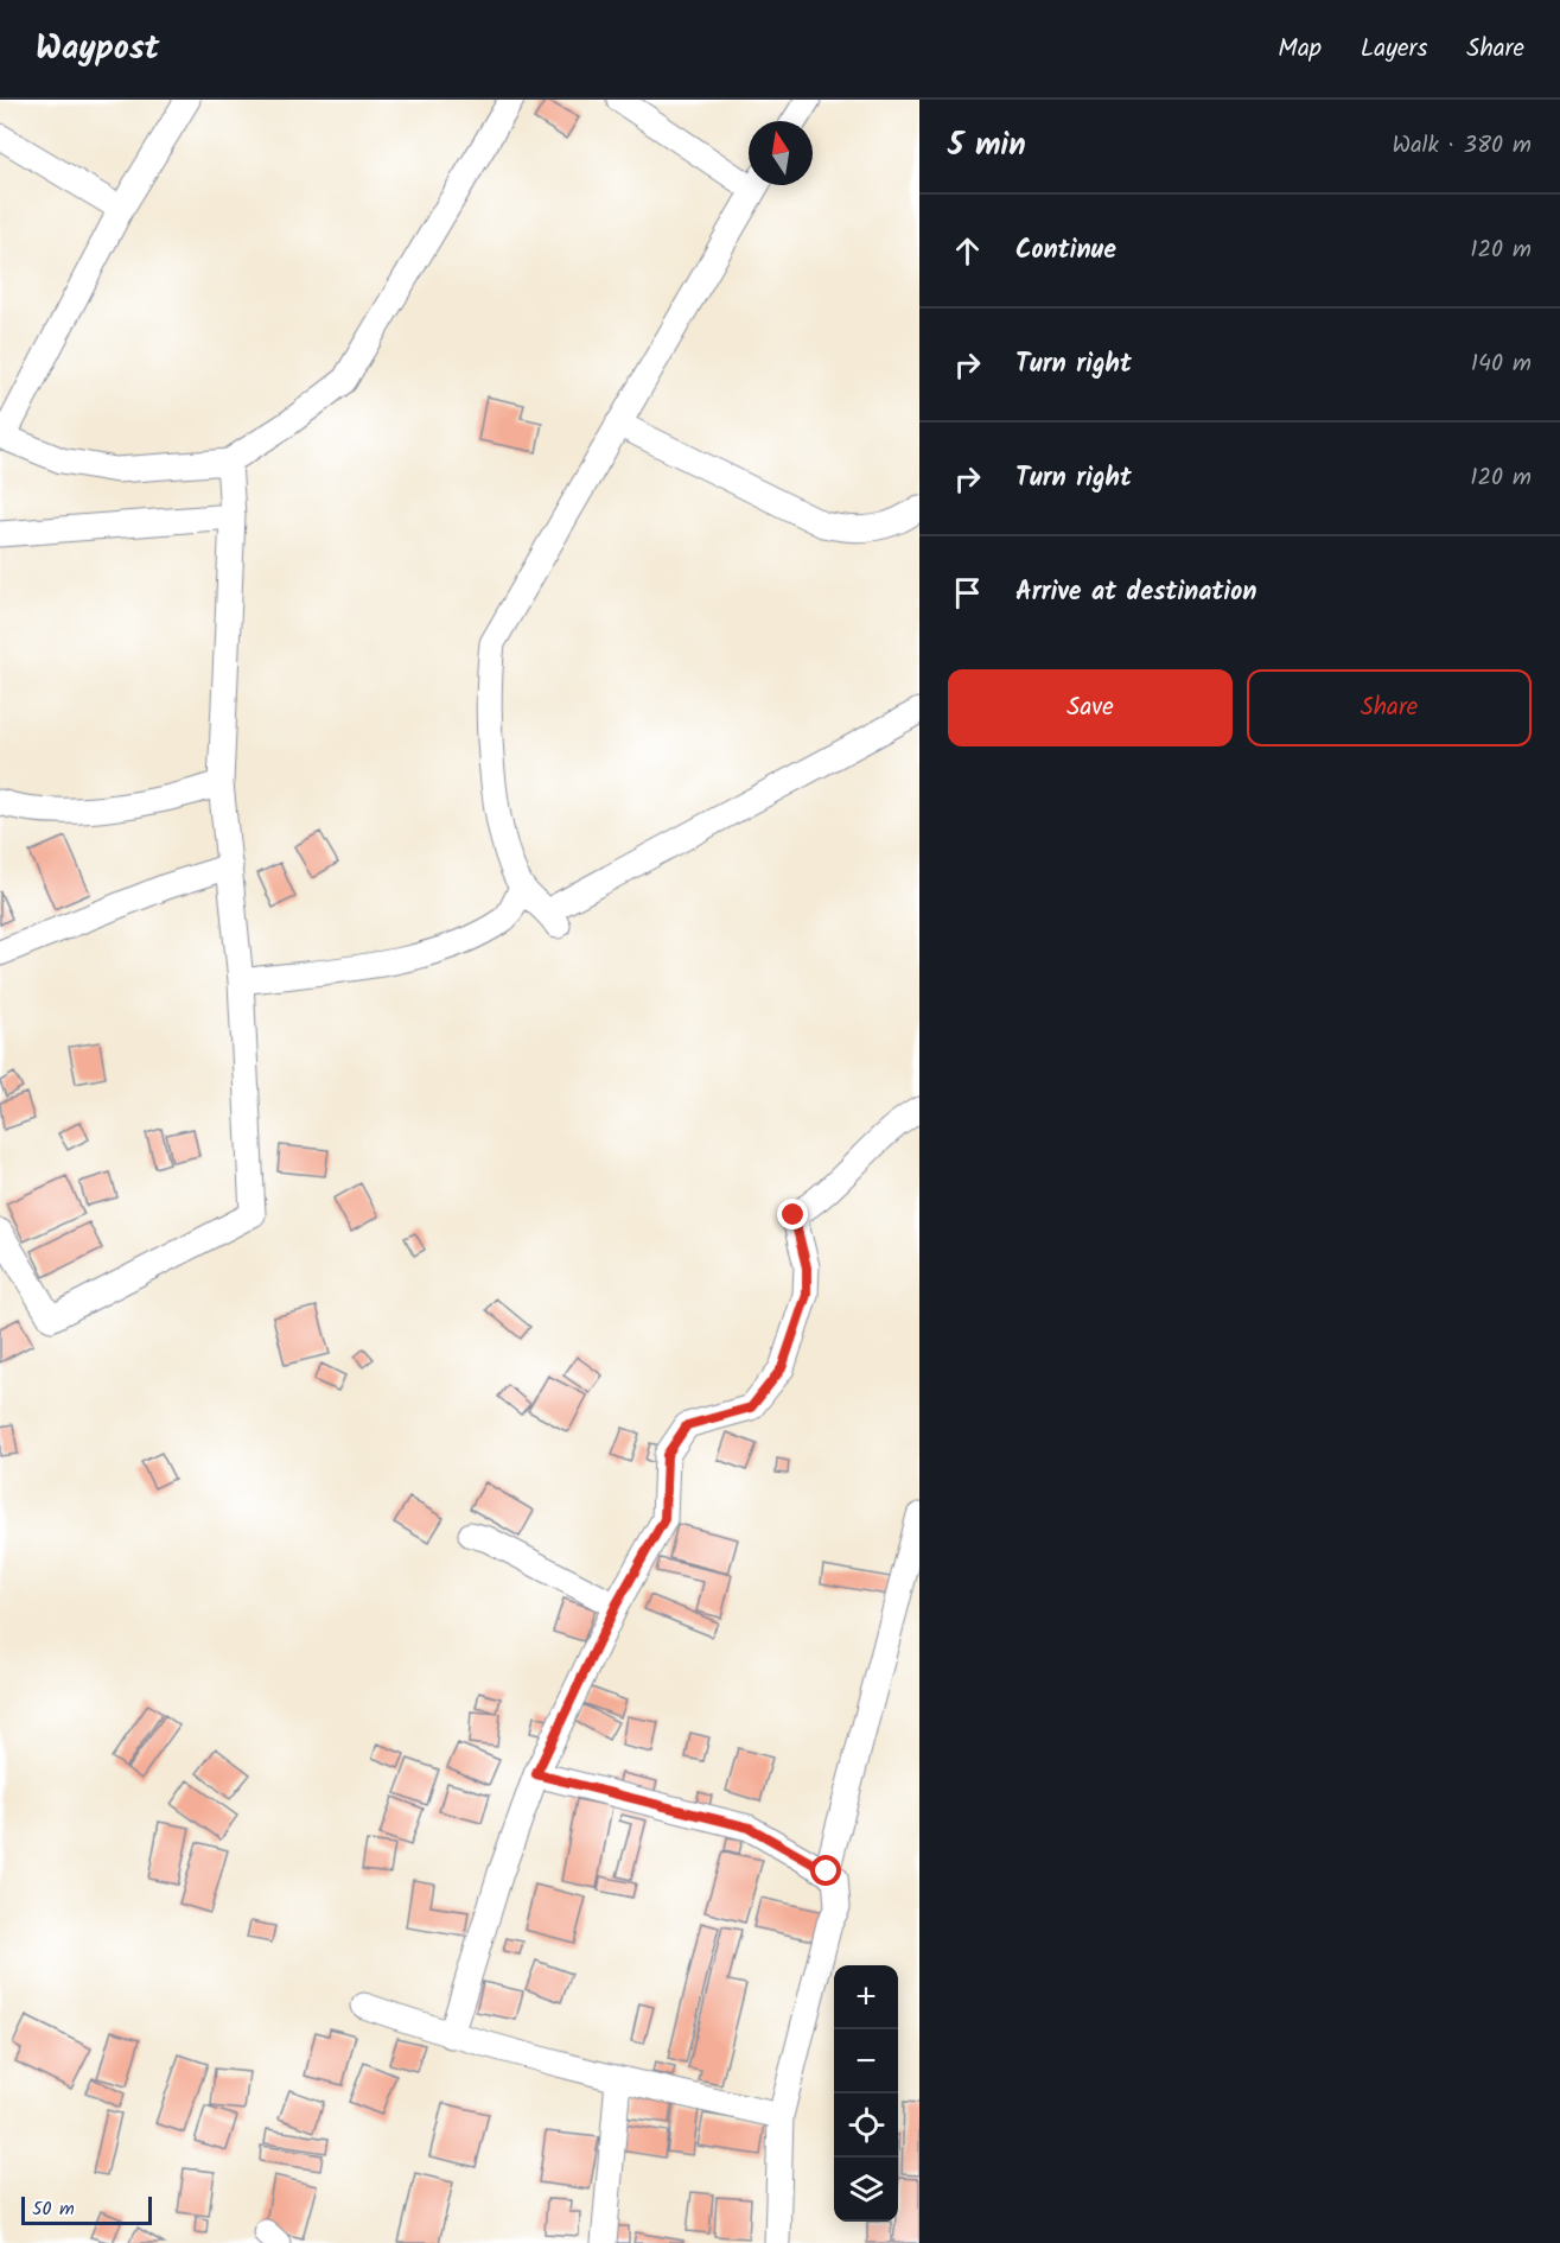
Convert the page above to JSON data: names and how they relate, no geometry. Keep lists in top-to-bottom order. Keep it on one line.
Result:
{"scale_bar":"50 m","north":"top","page":{"header":"Waypost","nav":["Map","Layers","Share"],"heading":["5 min","Walk · 380 m"],"list":[["Continue","120 m"],["Turn right","140 m"],["Turn right","120 m"],"Arrive at destination"],"buttons":["Save","Share"],"map_buttons":["+","−"],"scale":"50 m"}}
